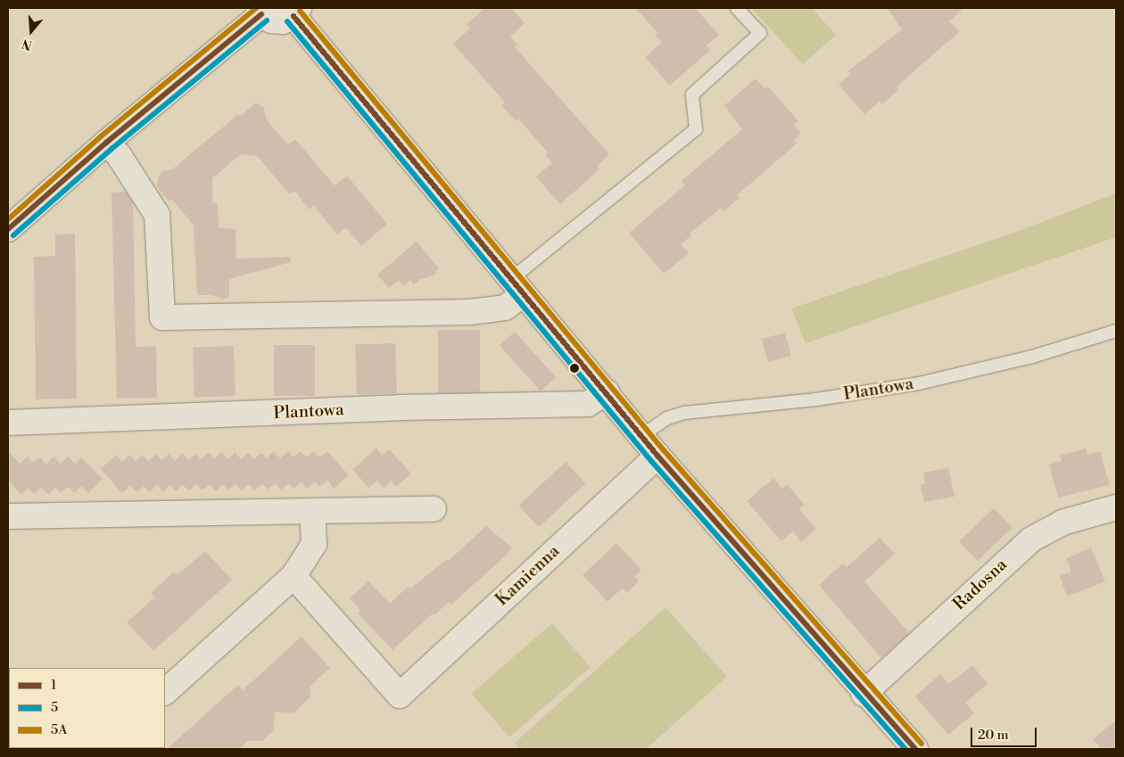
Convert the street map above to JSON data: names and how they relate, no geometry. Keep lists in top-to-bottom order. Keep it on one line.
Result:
{"streets":{"street":["Plantowa","Kamienna","Radosna"]},"lines":["transit line 5A","transit line 1","transit line 5"],"legend":["1","5","5A"],"scale_bar":"20 m","north":"bottom"}
